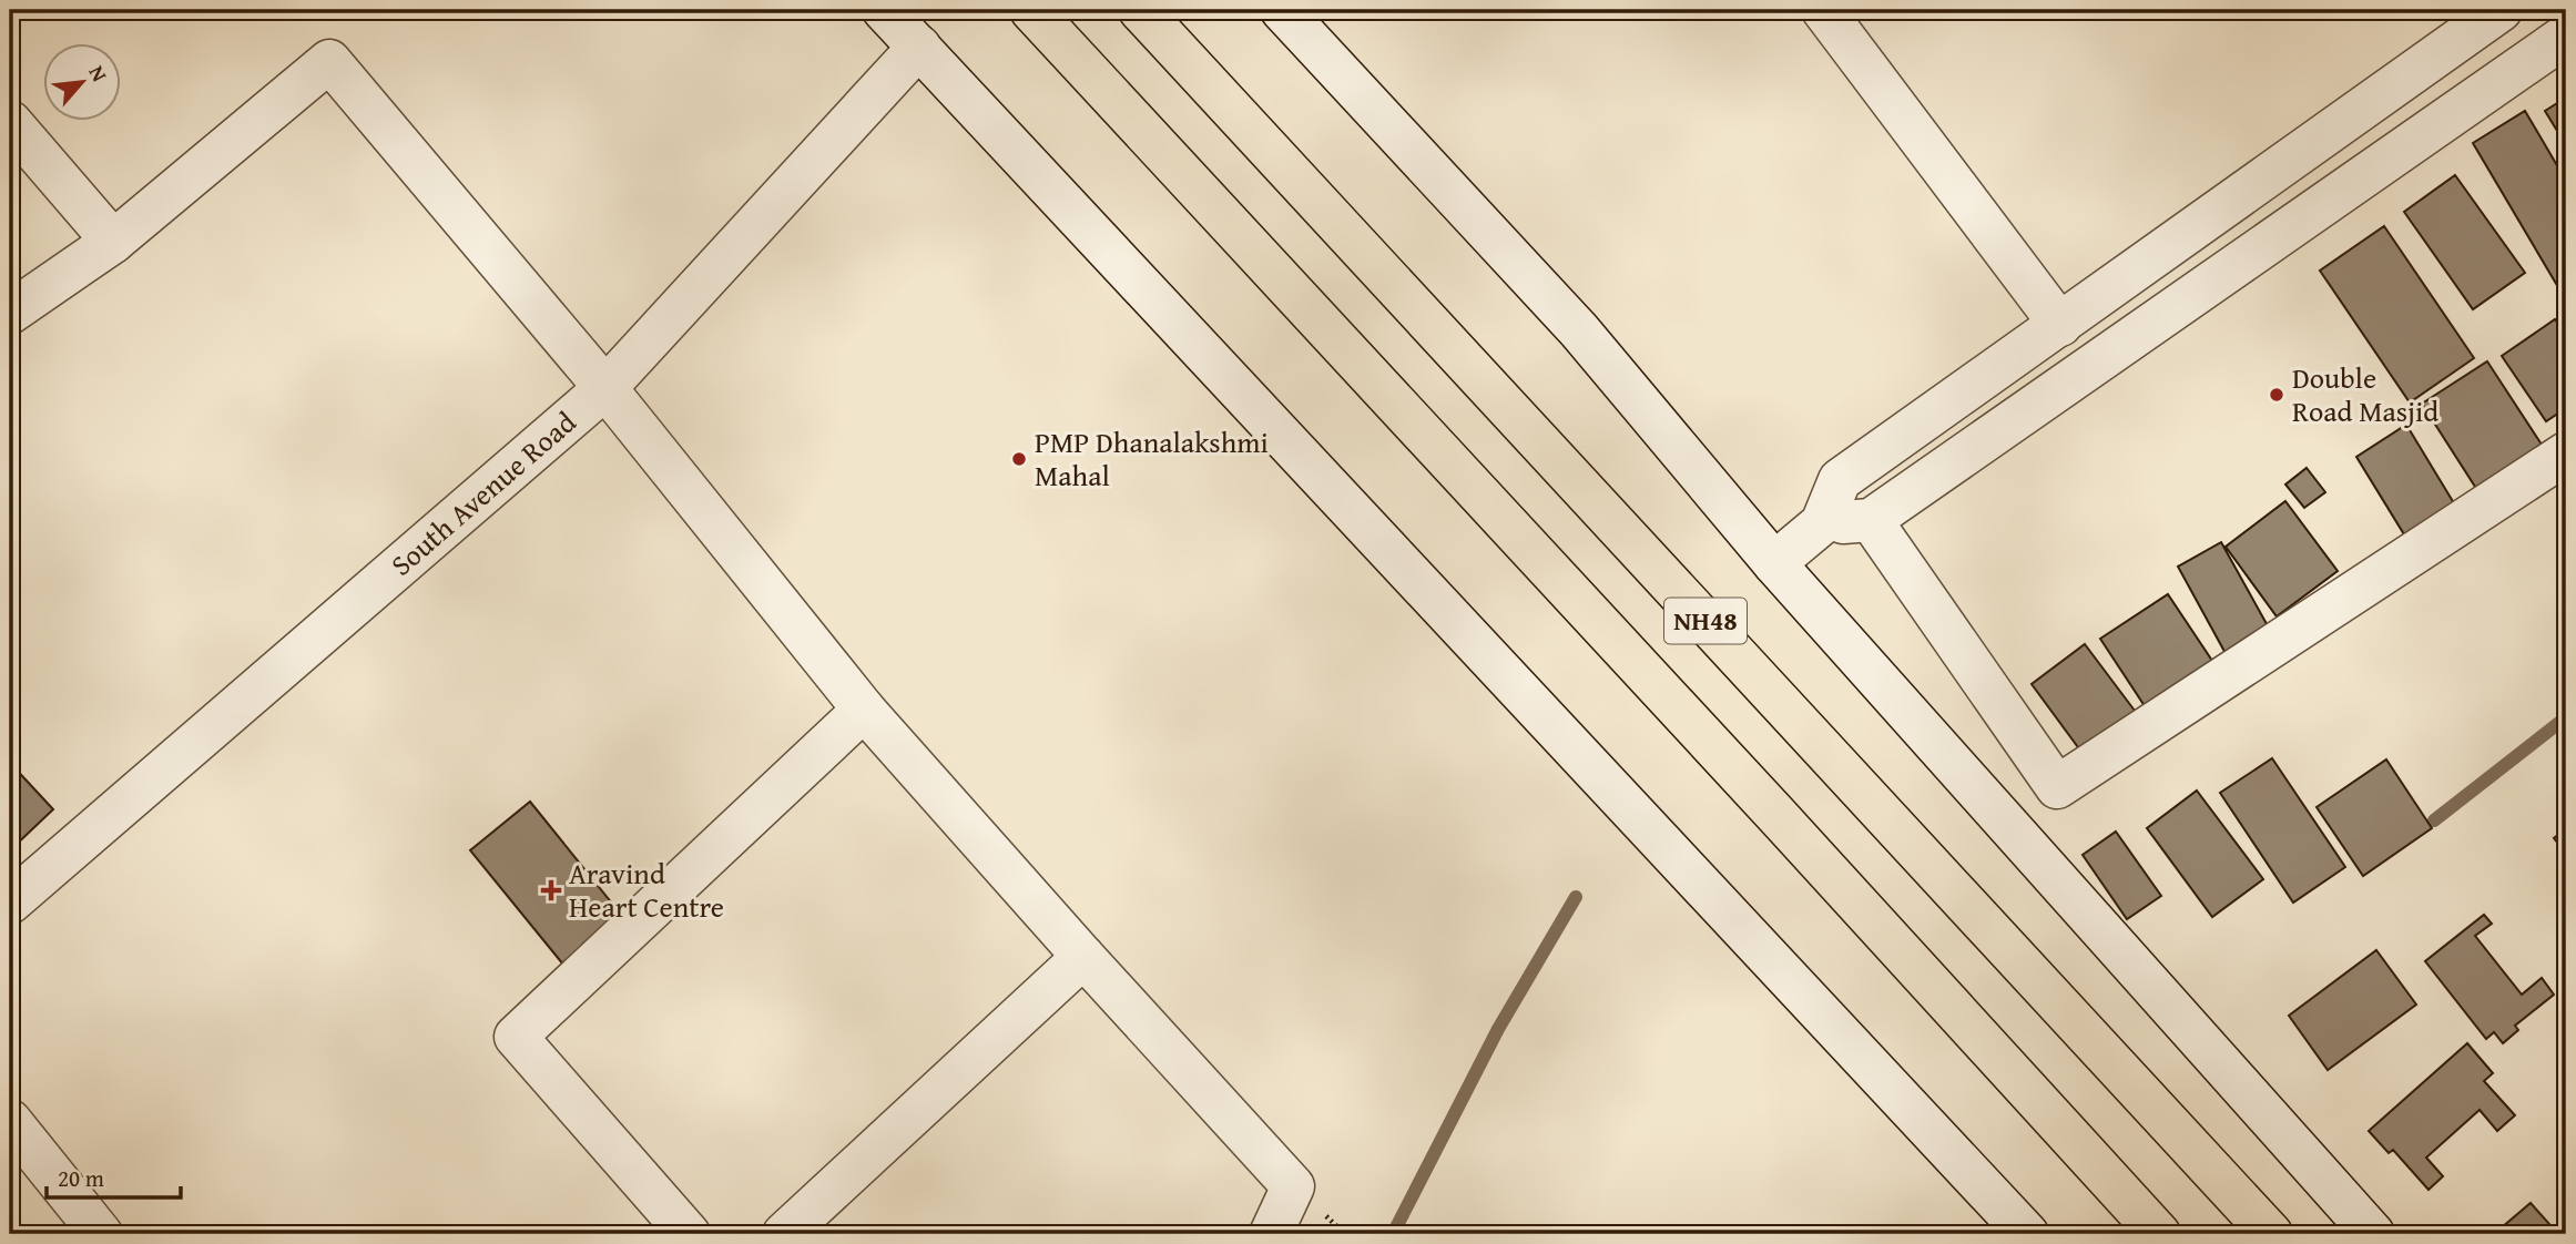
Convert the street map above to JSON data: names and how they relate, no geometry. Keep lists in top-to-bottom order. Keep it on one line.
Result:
{"streets":{"highway":["NH48"],"street":["South Avenue Road"]},"places":{"other":["Double Road Masjid","PMP Dhanalakshmi Mahal"],"health":["Aravind Heart Centre"]},"scale_bar":"20 m","north":"top right"}
